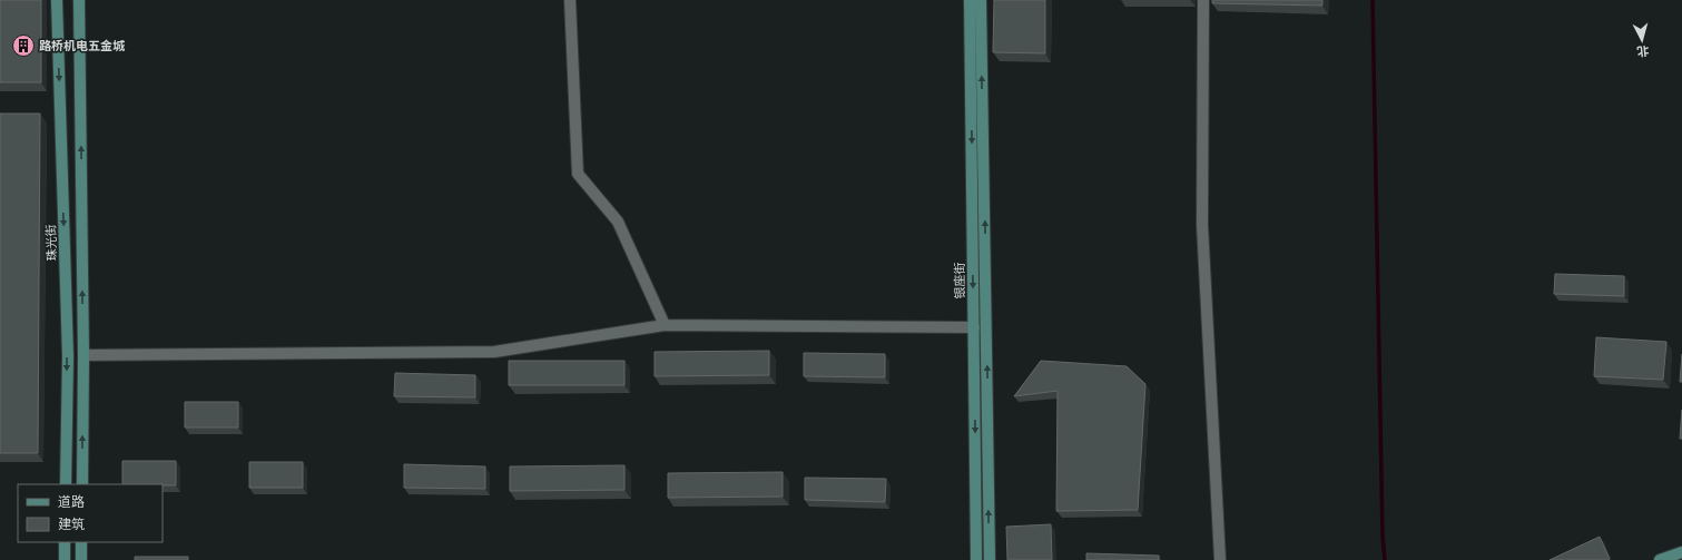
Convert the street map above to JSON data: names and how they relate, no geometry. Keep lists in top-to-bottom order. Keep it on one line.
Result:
{"streets":{"main road":["珠光街","银座街"]},"places":{"building":["路桥机电五金城"]},"legend":["道路","建筑"],"north":"bottom"}
